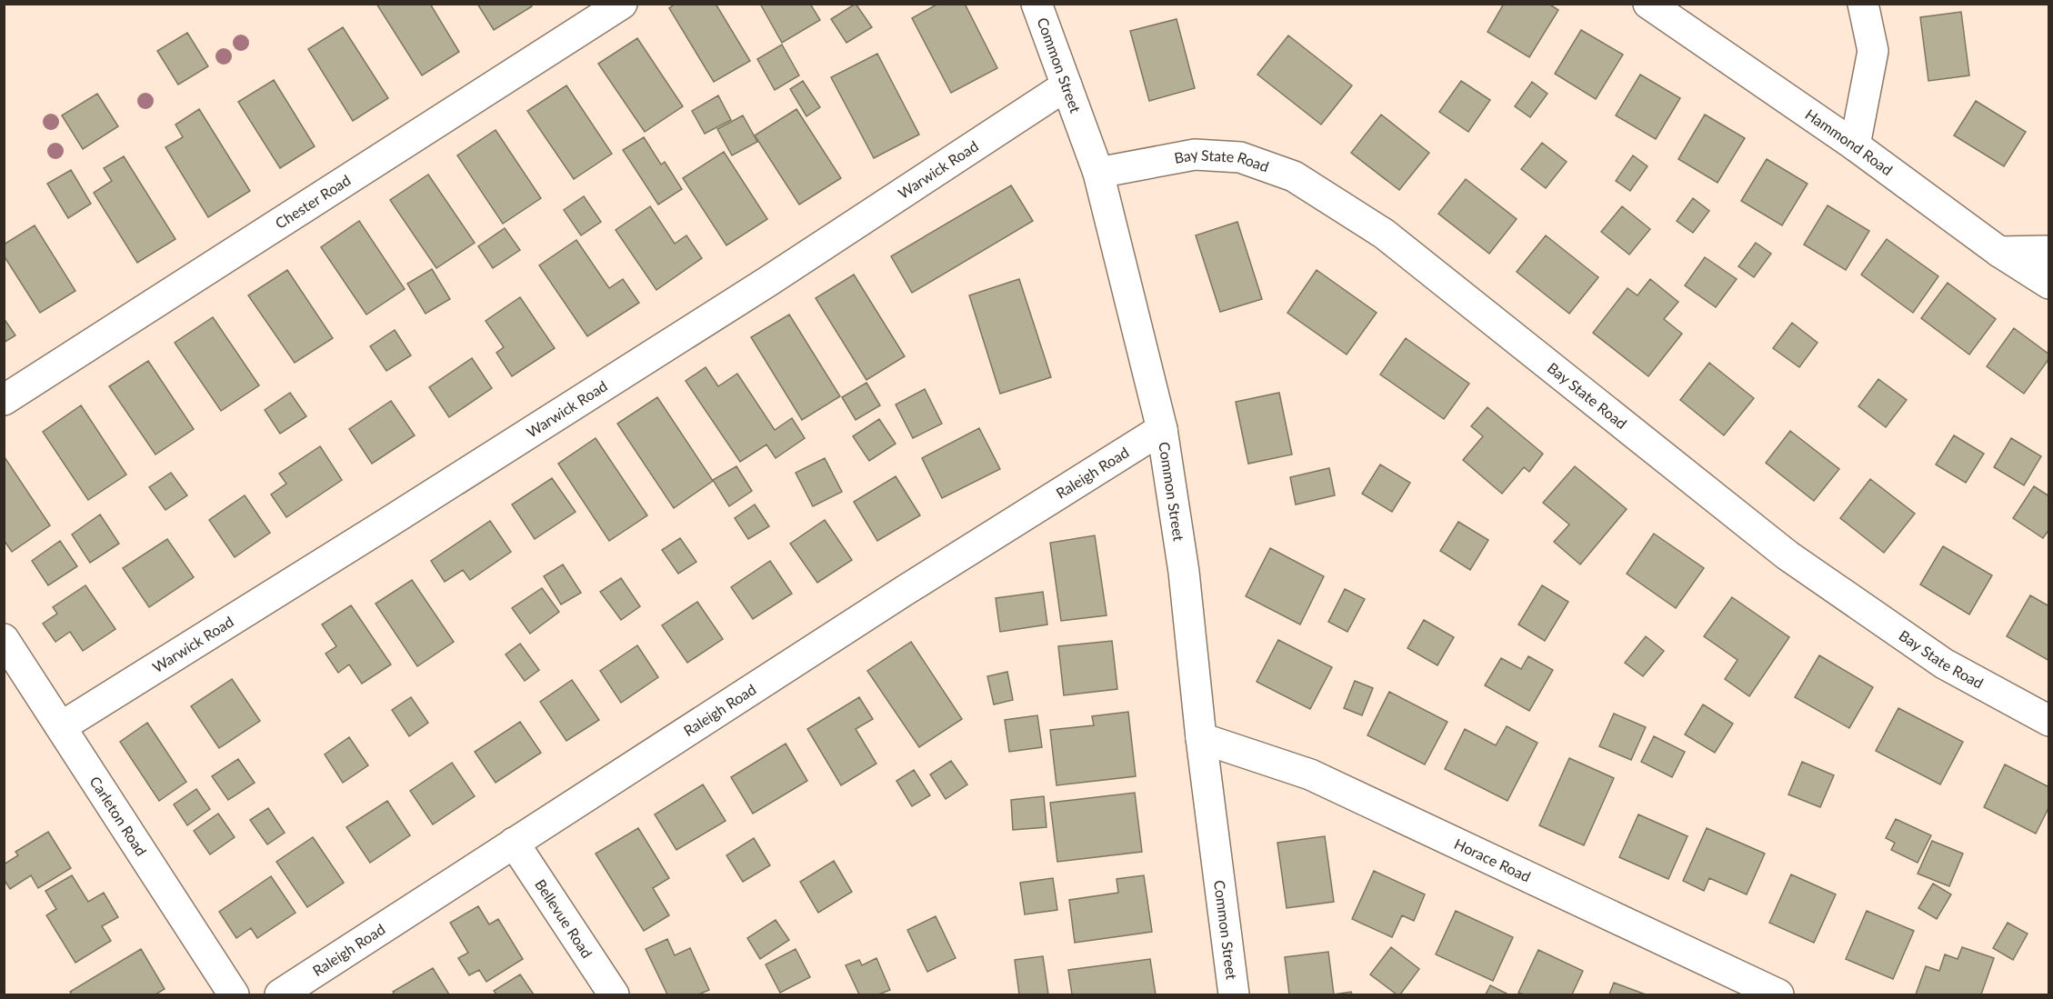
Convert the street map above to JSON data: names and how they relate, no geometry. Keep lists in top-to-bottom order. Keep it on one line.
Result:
{"streets":{"street":["Common Street","Hammond Road","Bay State Road","Warwick Road","Chester Road","Raleigh Road","Carleton Road","Horace Road","Bellevue Road"]},"crossings":[["Common Street","Bay State Road"],["Common Street","Warwick Road"],["Common Street","Raleigh Road"],["Common Street","Horace Road"],["Warwick Road","Carleton Road"],["Raleigh Road","Bellevue Road"]]}
